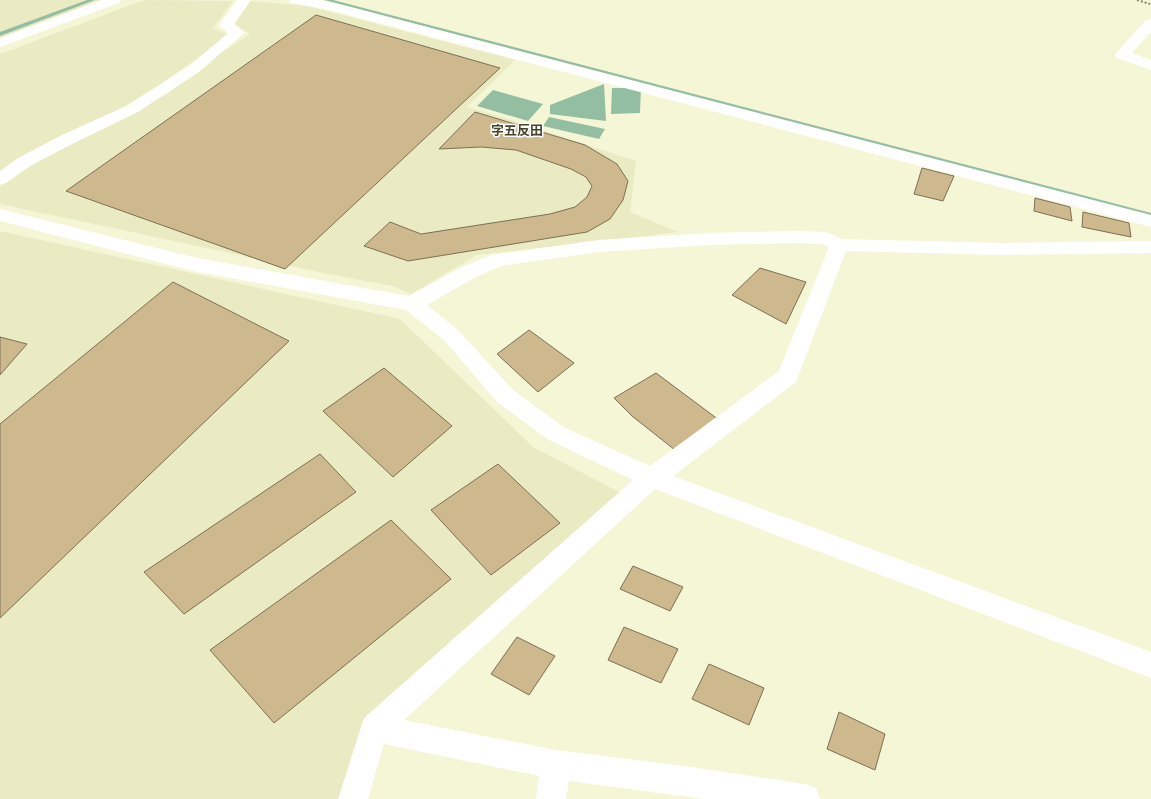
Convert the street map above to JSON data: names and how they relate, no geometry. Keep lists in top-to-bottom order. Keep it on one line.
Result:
{"districts":["字五反田"]}
